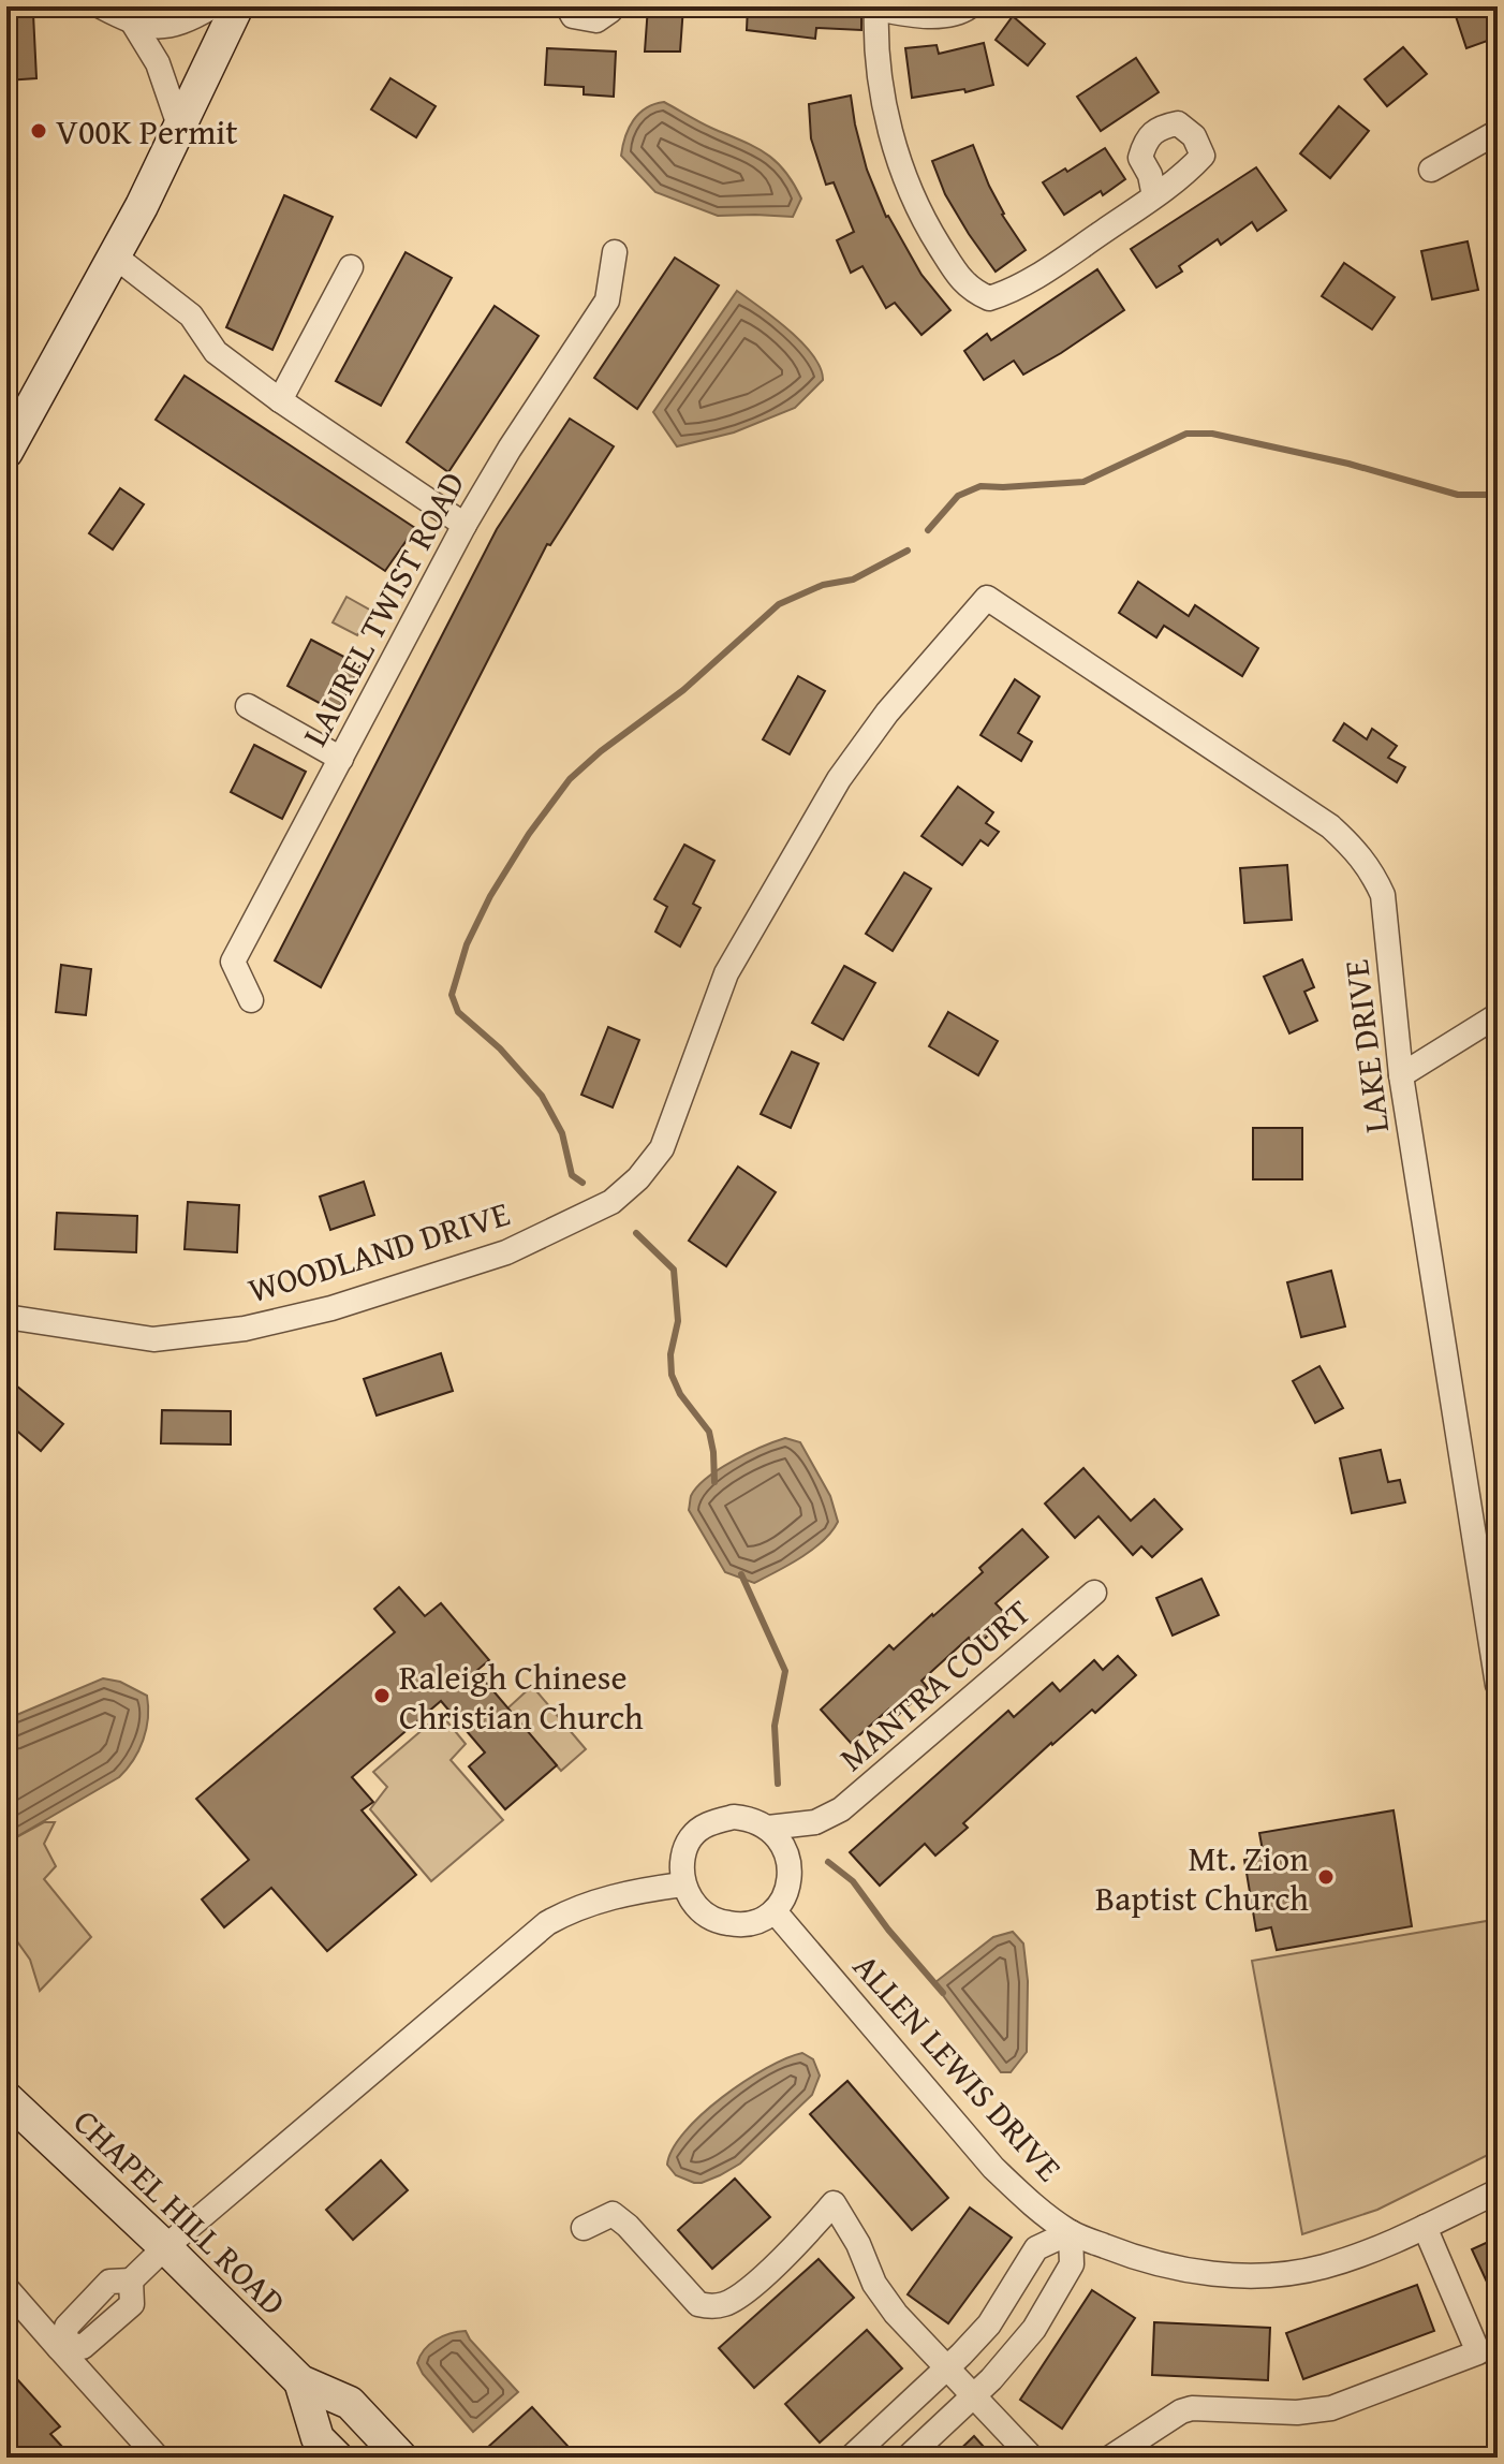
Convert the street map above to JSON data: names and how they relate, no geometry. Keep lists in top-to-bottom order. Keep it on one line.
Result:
{"streets":{"main road":["CHAPEL HILL ROAD"],"street":["LAUREL TWIST ROAD","LAKE DRIVE","WOODLAND DRIVE","MANTRA COURT","ALLEN LEWIS DRIVE"]},"crossings":[["LAKE DRIVE","WOODLAND DRIVE"],["MANTRA COURT","ALLEN LEWIS DRIVE"]],"places":["V00K Permit","Raleigh Chinese Christian Church","Mt. Zion Baptist Church"]}
